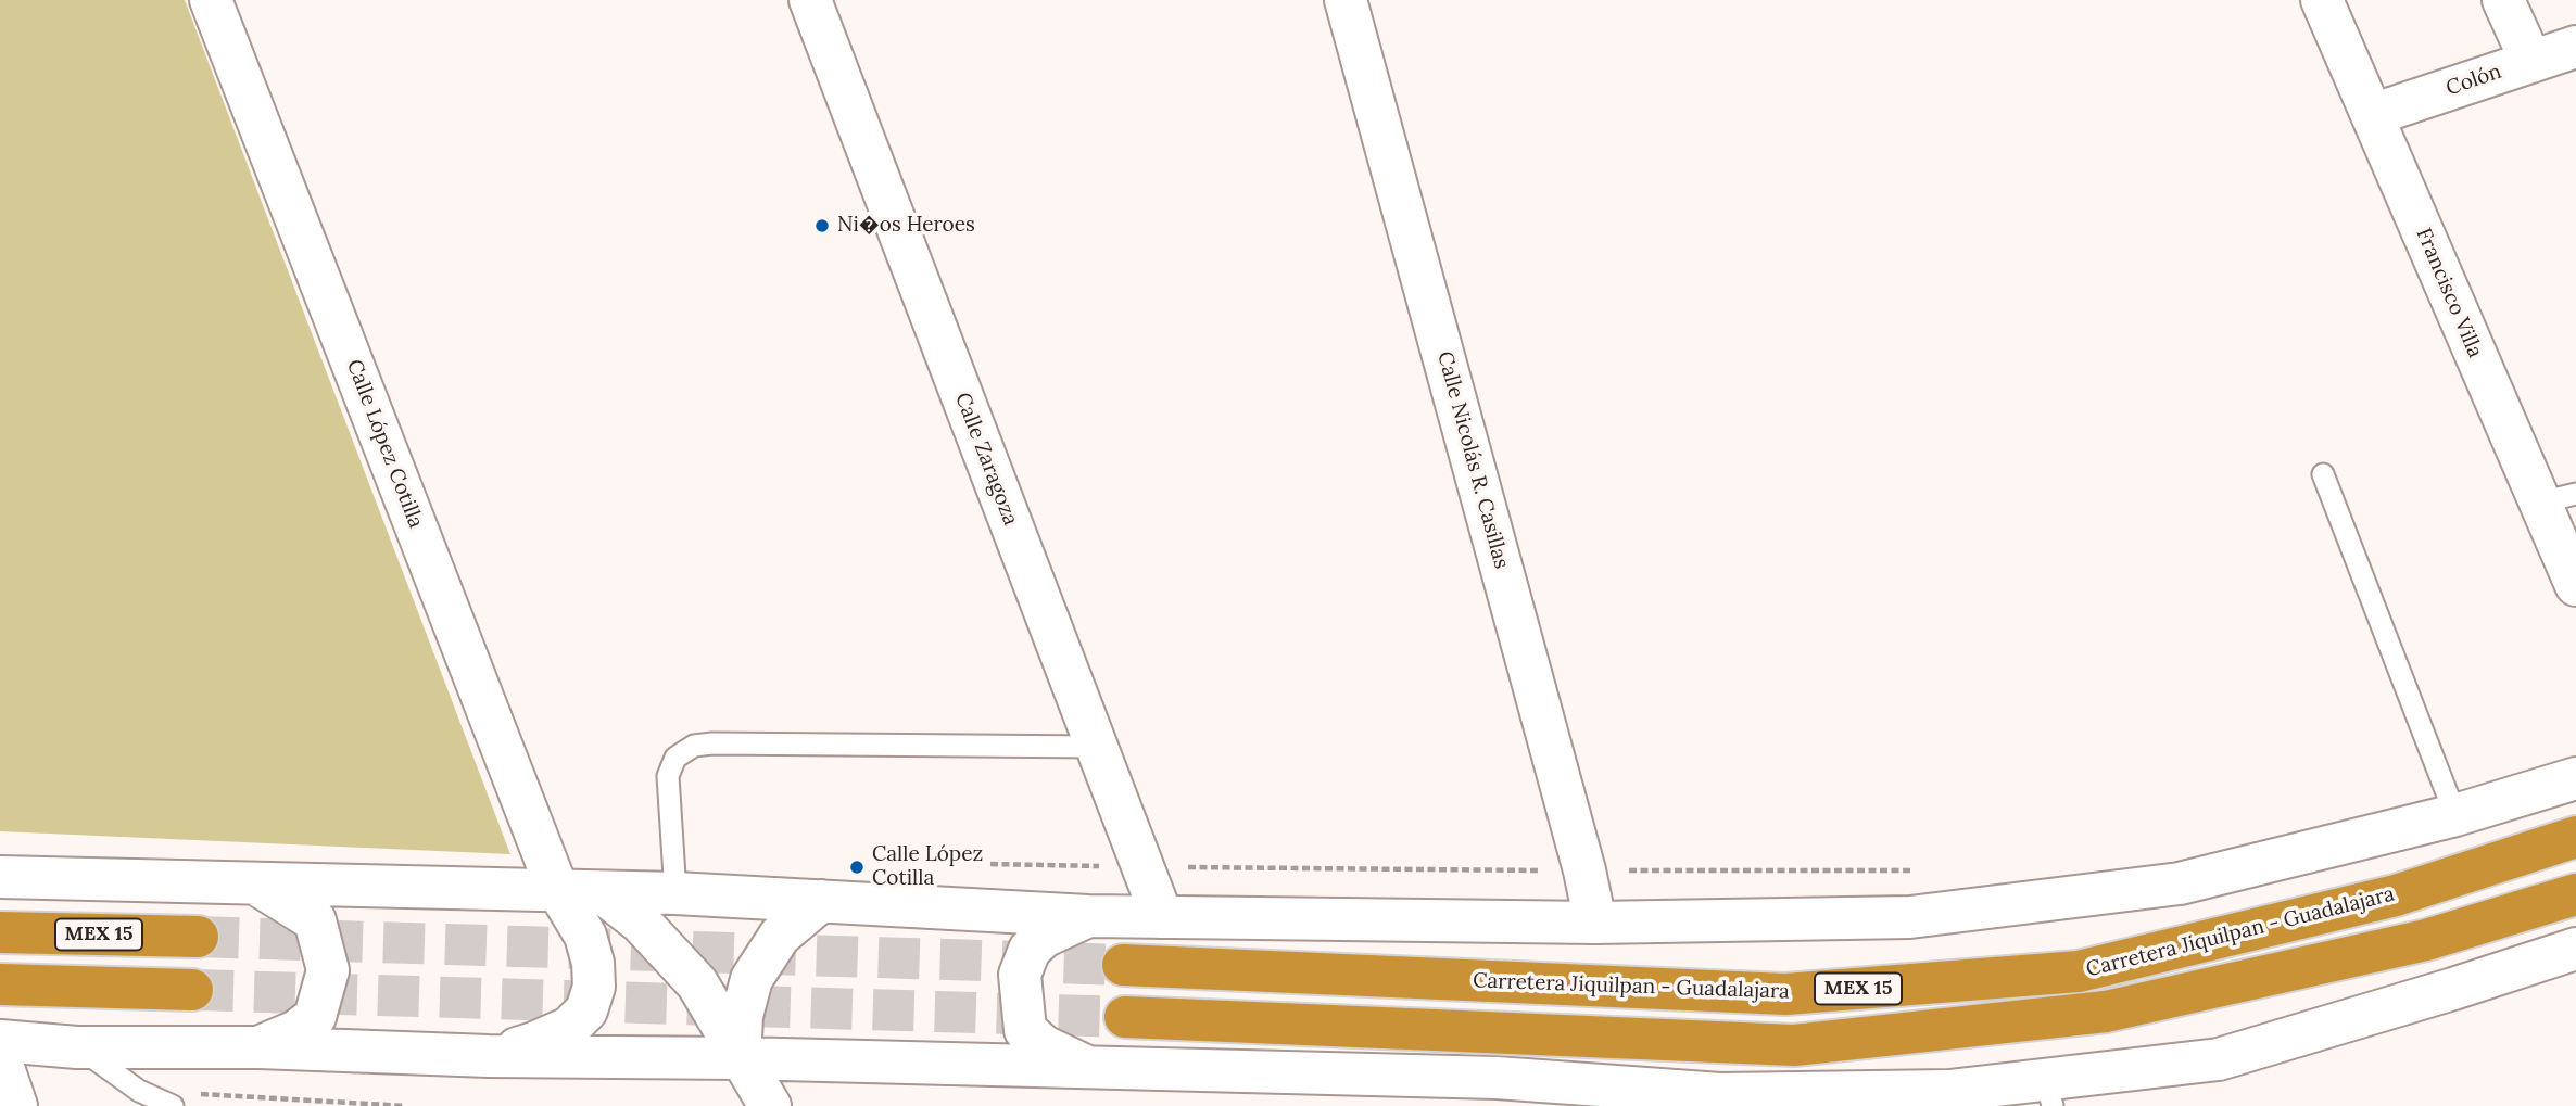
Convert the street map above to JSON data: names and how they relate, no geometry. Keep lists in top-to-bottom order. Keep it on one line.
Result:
{"streets":{"highway":["Carretera Jiquilpan - Guadalajara","MEX 15"],"street":["Colón","Francisco Villa","Calle López Cotilla","Calle Zaragoza","Calle Nicolás R. Casillas"]},"crossings":[["Colón","Francisco Villa"]],"places":["Ni�os Heroes","Calle López Cotilla"]}
